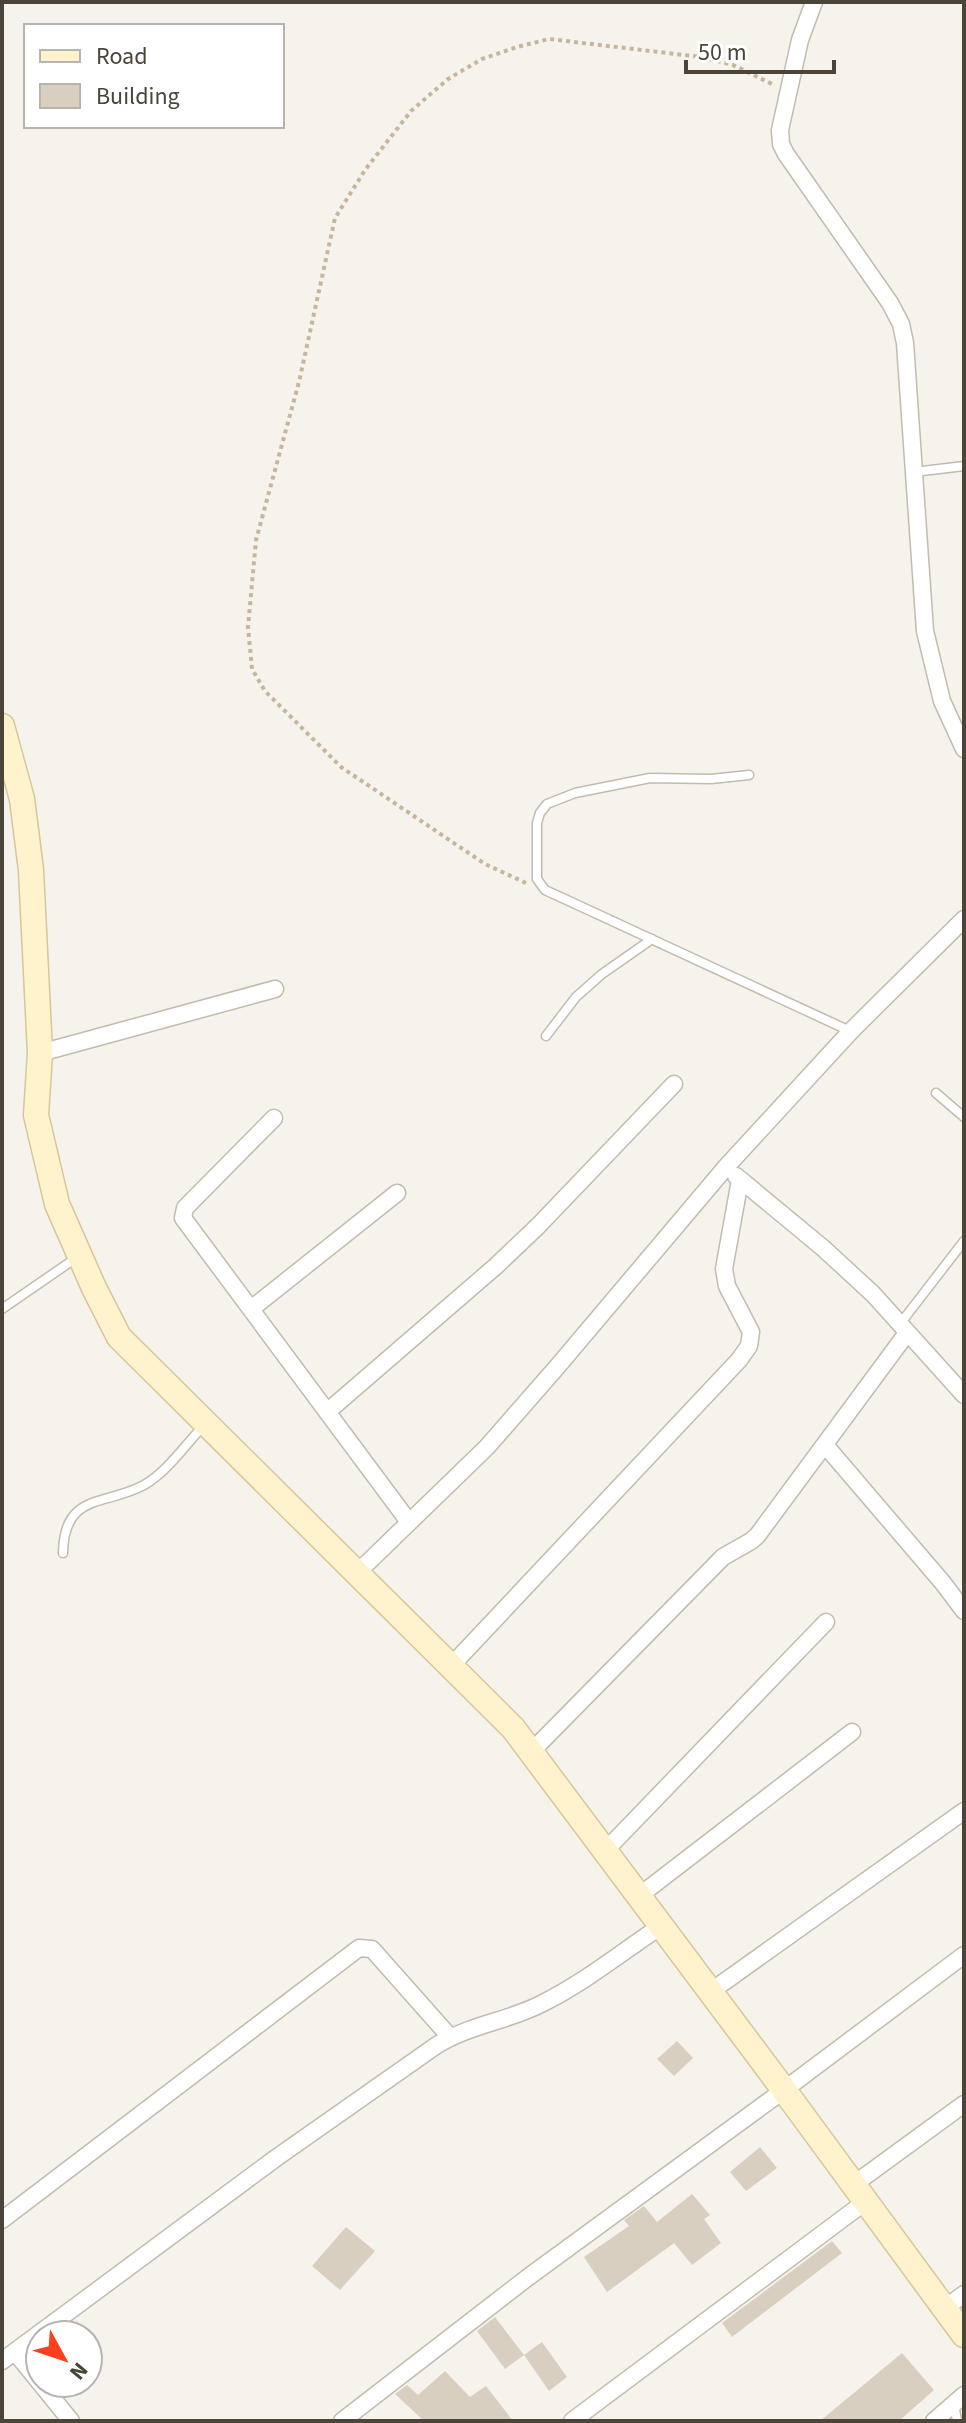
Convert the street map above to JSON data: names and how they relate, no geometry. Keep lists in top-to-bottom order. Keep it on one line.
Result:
{"legend":["Road","Building"],"scale_bar":"50 m","north":"bottom right"}
